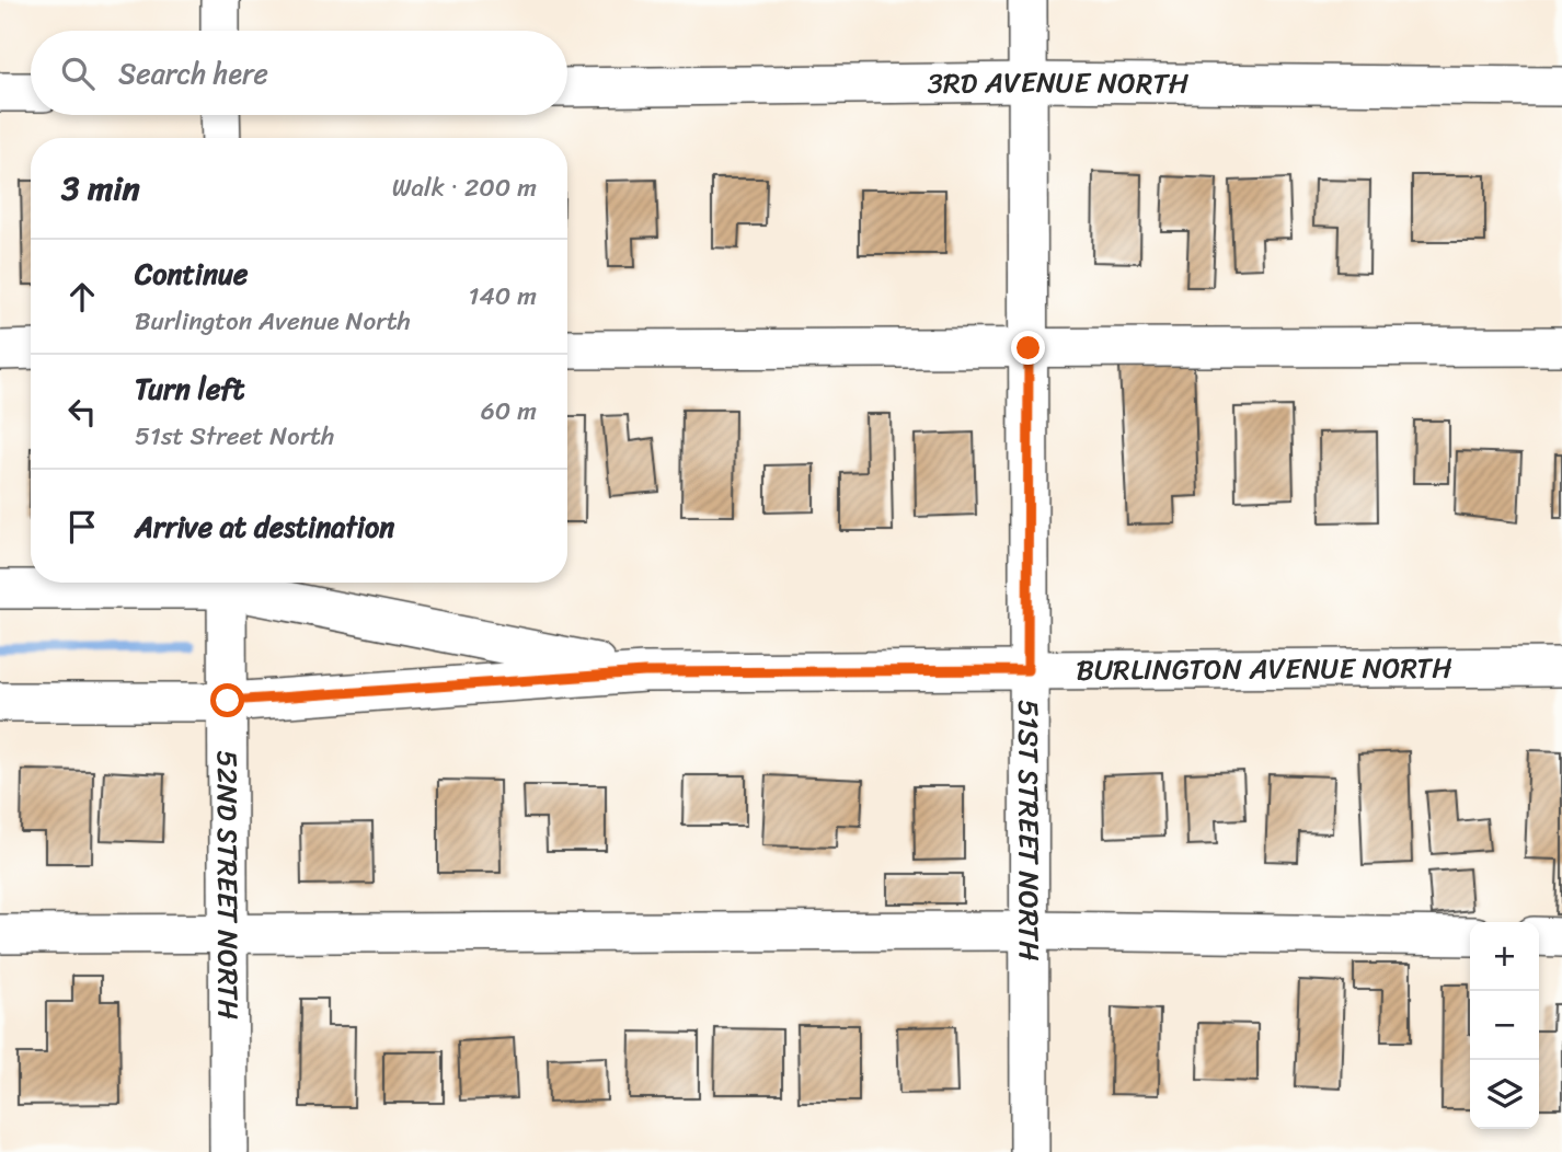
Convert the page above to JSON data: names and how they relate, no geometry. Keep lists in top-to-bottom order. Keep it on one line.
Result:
{"streets":{"street":["3RD AVENUE NORTH","BURLINGTON AVENUE NORTH","51ST STREET NORTH","52ND STREET NORTH"]},"crossings":[["3RD AVENUE NORTH","51ST STREET NORTH"],["BURLINGTON AVENUE NORTH","51ST STREET NORTH"],["BURLINGTON AVENUE NORTH","52ND STREET NORTH"]],"page":{"search":"Search here","heading":["3 min","Walk · 200 m"],"list":[["Continue","Burlington Avenue North","140 m"],["Turn left","51st Street North","60 m"],"Arrive at destination"],"map_buttons":["+","−"]}}
